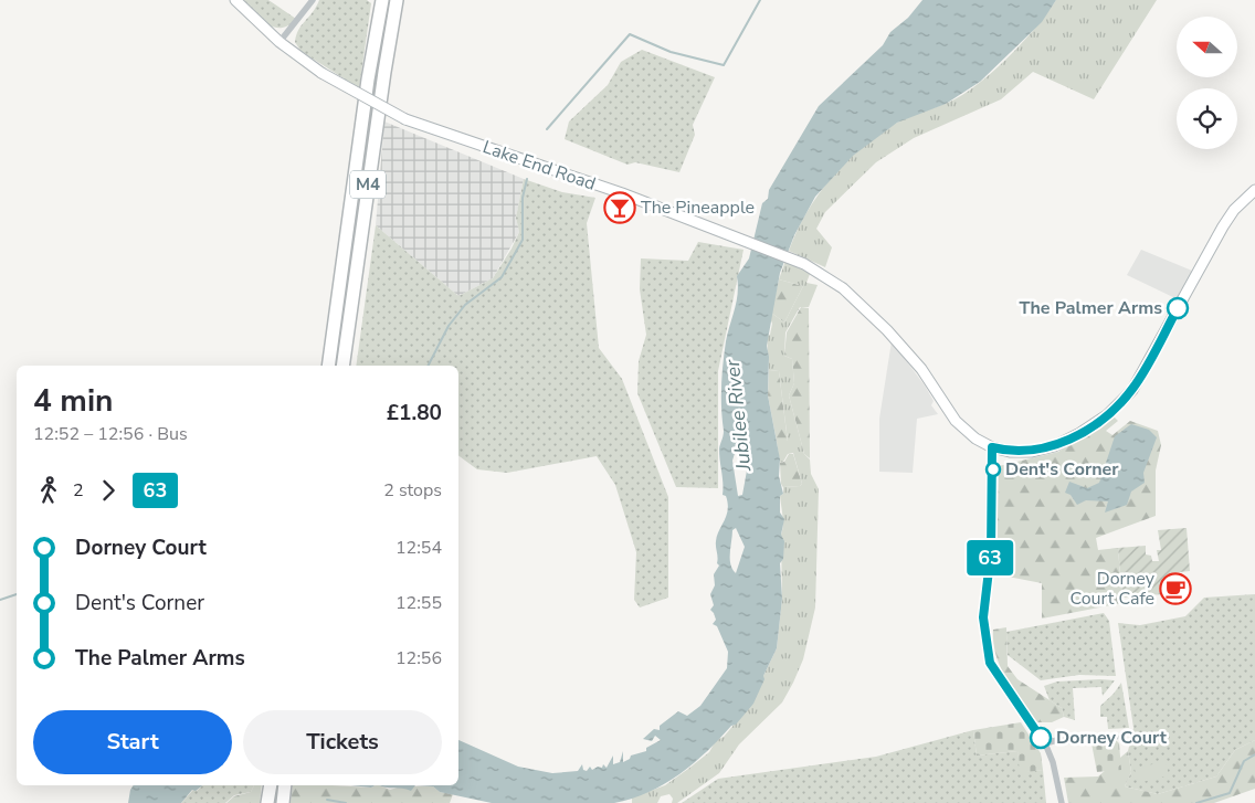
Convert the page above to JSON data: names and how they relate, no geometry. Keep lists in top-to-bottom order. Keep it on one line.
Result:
{"streets":{"highway":["M4"],"main road":["Lake End Road"]},"water":["Jubilee River"],"places":{"bar":["The Pineapple"],"other":["The Palmer Arms","Dent's Corner","Dorney Court"],"cafe":["Dorney Court Cafe"]},"lines":["bus line 63"],"north":"left","page":{"on_map":"63","heading":["4 min","12:52 – 12:56 · Bus","£1.80"],"legs":["2","63","2 stops"],"list":[{"name":"Dorney Court","value":"12:54"},{"name":"Dent's Corner","value":"12:55"},{"name":"The Palmer Arms","value":"12:56"}],"buttons":["Start","Tickets"]}}
